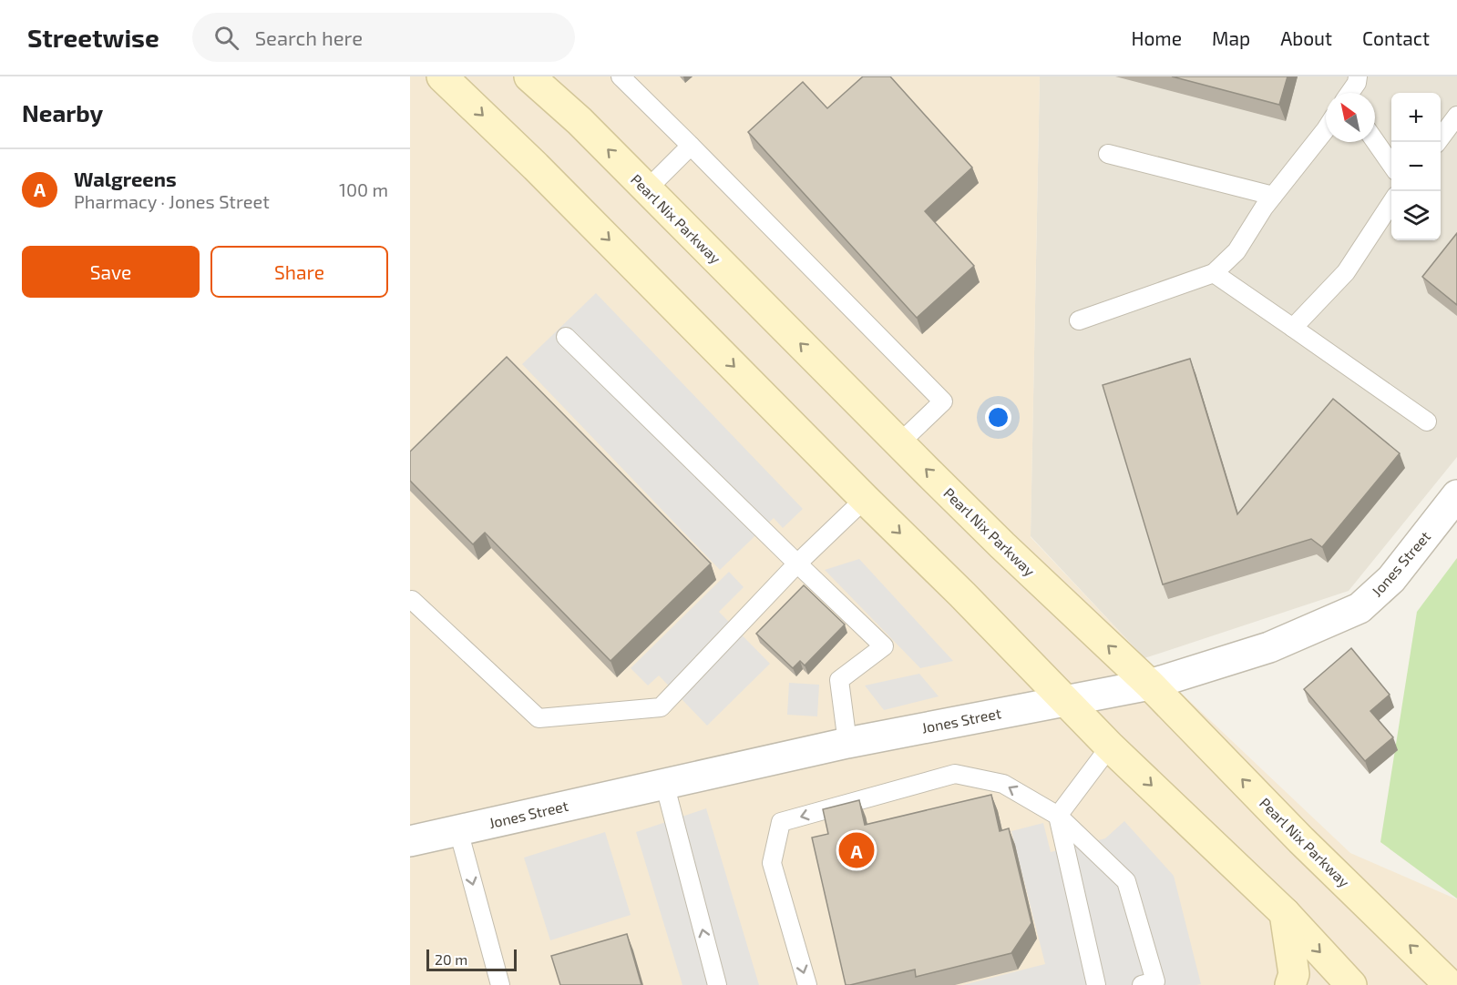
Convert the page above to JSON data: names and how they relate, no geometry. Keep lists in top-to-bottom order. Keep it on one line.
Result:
{"streets":{"main road":["Pearl Nix Parkway"],"street":["Jones Street"]},"crossings":[["Pearl Nix Parkway","Jones Street"]],"scale_bar":"20 m","north":"top left","page":{"header":"Streetwise","search":"Search here","nav":["Home","Map","About","Contact"],"heading":"Nearby","map_buttons":["+","−"],"list":[{"mark":"A","name":"Walgreens","note":"Pharmacy · Jones Street","value":"100 m"}],"buttons":["Save","Share"],"pins":"A","scale":"20 m"}}
